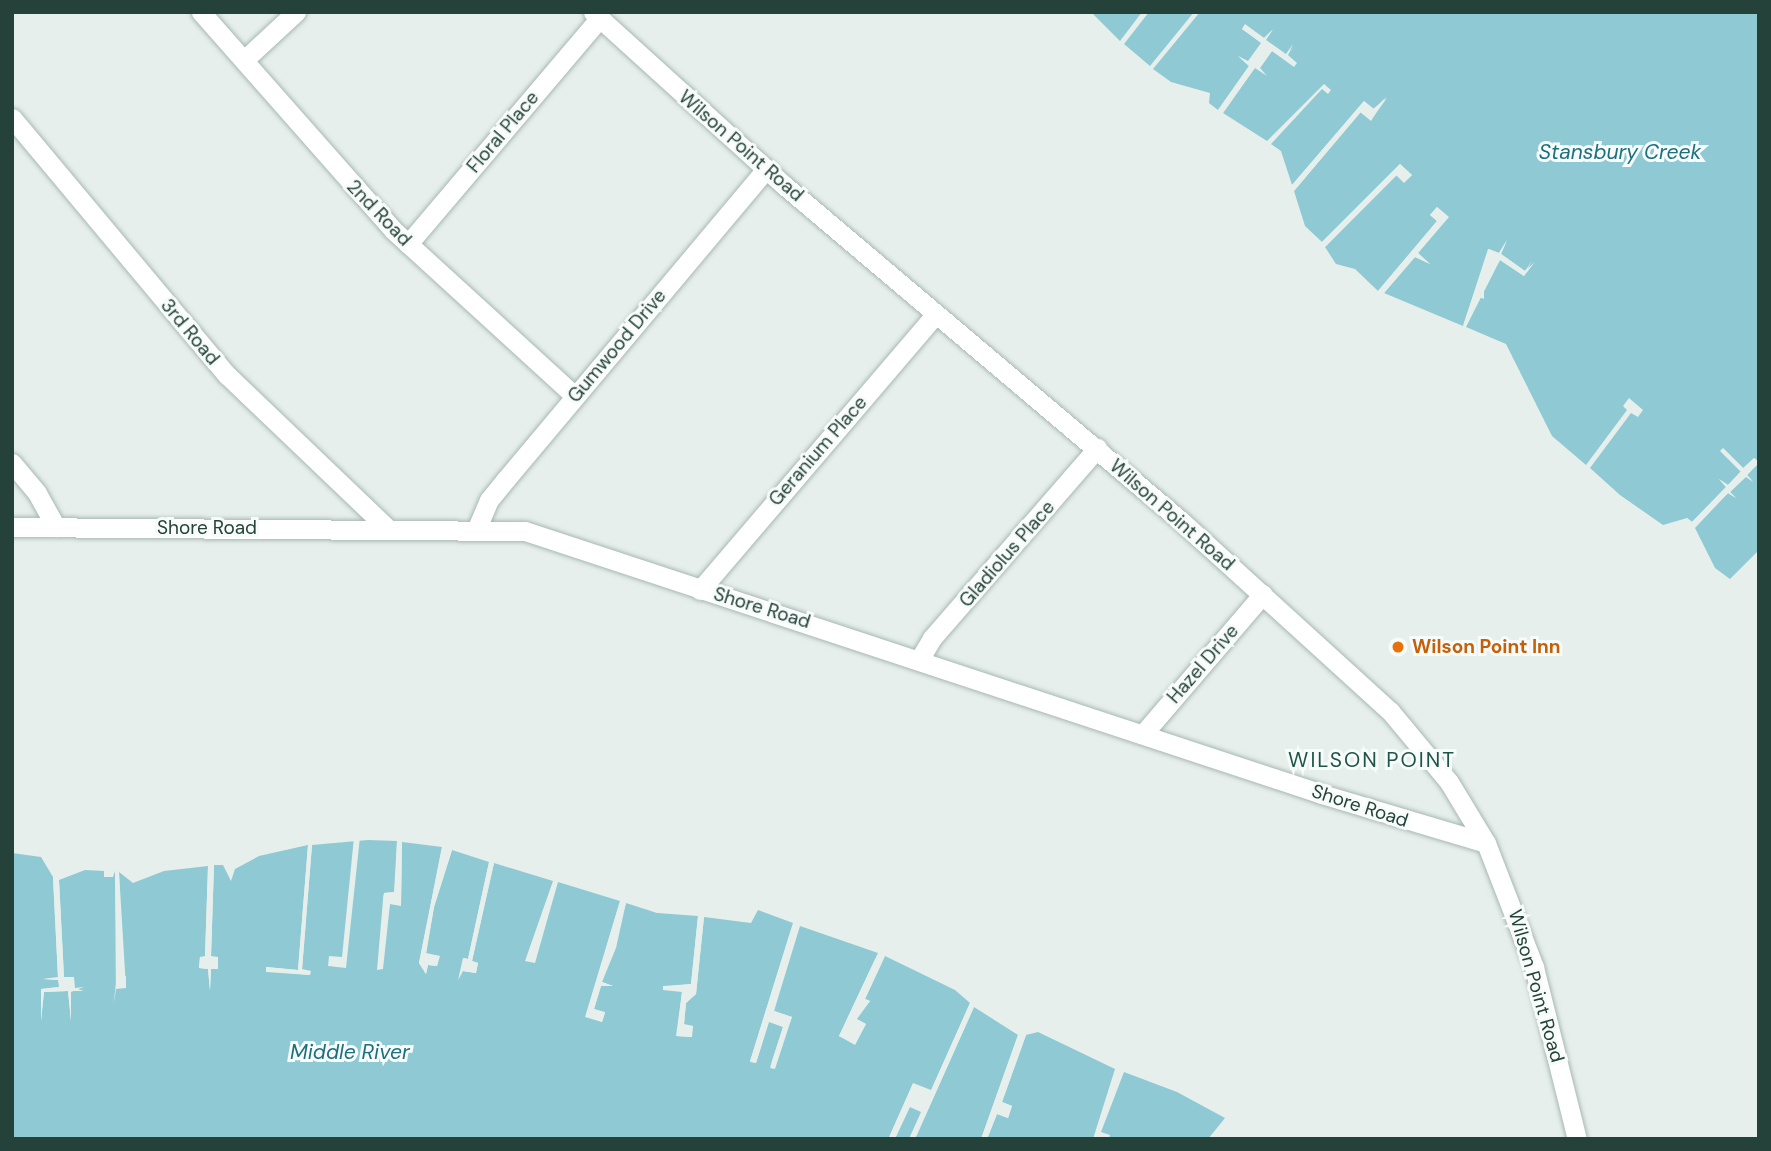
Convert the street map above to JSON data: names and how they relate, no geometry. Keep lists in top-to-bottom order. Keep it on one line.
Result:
{"streets":{"street":["Floral Place","Wilson Point Road","2nd Road","3rd Road","Gumwood Drive","Geranium Place","Shore Road","Gladiolus Place","Hazel Drive"]},"crossings":[["Floral Place","Wilson Point Road"],["Floral Place","2nd Road"],["Wilson Point Road","Gumwood Drive"],["Wilson Point Road","Geranium Place"],["Wilson Point Road","Shore Road"],["Wilson Point Road","Gladiolus Place"],["Wilson Point Road","Hazel Drive"],["2nd Road","Gumwood Drive"],["3rd Road","Shore Road"],["Gumwood Drive","Shore Road"],["Geranium Place","Shore Road"],["Shore Road","Gladiolus Place"],["Shore Road","Hazel Drive"]],"districts":["WILSON POINT"],"water":["Stansbury Creek","Middle River"],"places":["Wilson Point Inn"]}
